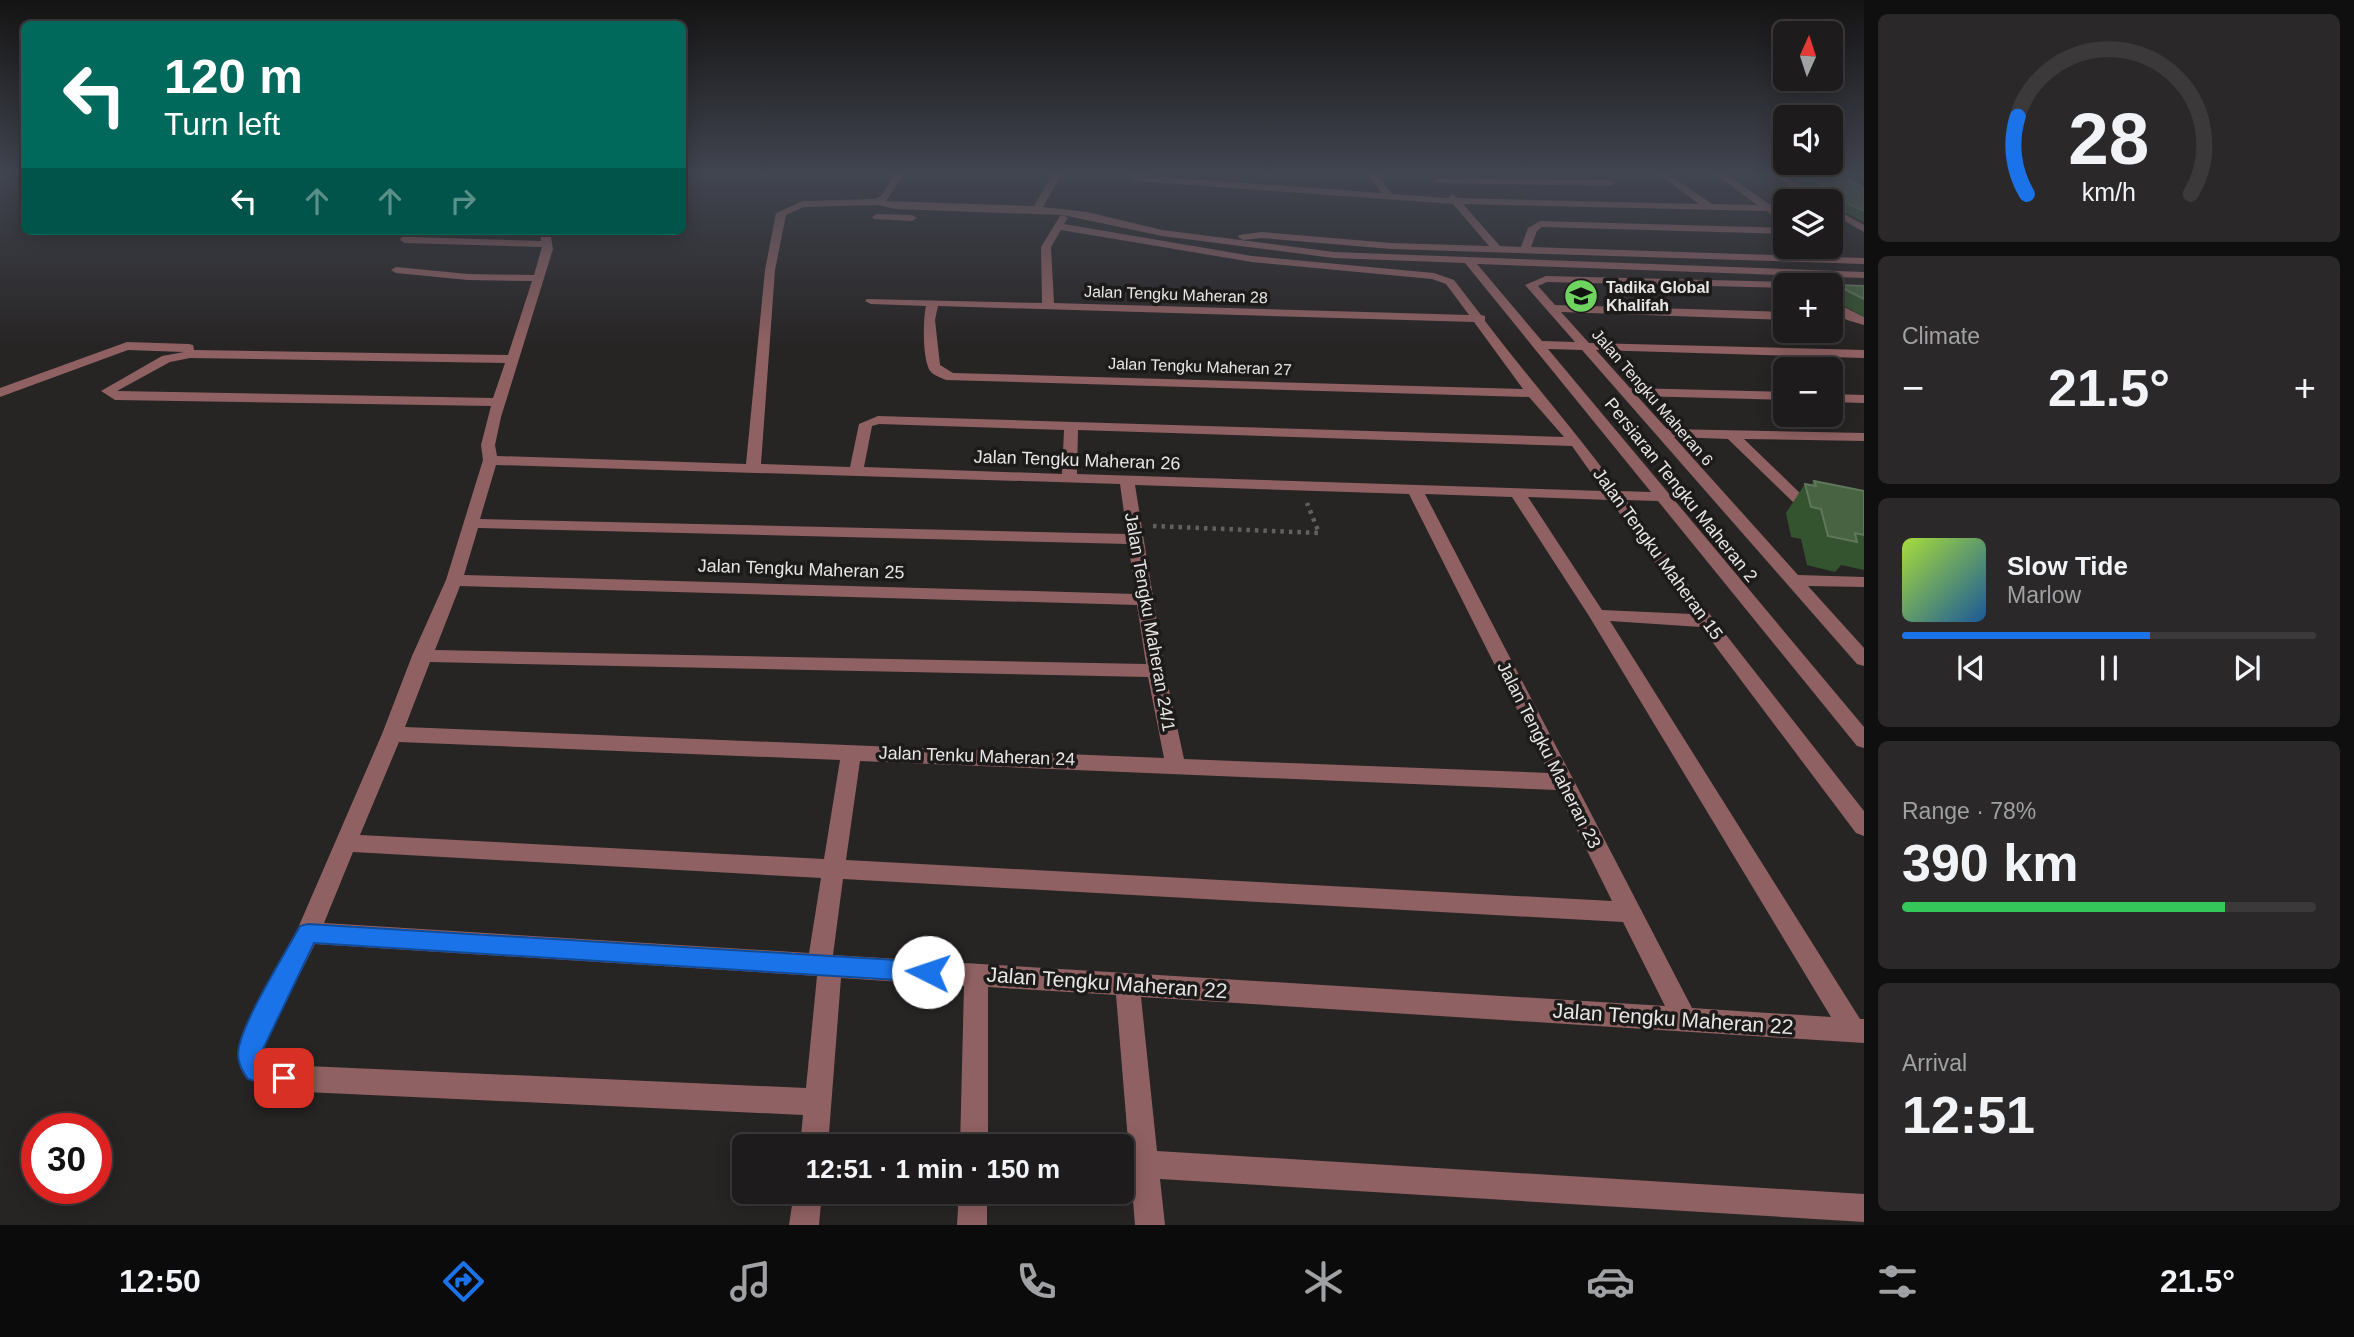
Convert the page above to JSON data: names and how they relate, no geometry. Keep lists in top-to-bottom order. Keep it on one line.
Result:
{"streets":{"street":["Jalan Tengku Maheran 28","Jalan Tengku Maheran 27","Jalan Tengku Maheran 6","Jalan Tengku Maheran 26","Persiaran Tengku Maheran 2","Jalan Tengku Maheran 15","Jalan Tengku Maheran 25","Jalan Tengku Maheran 24/1","Jalan Tengku Maheran 23","Jalan Tenku Maheran 24","Jalan Tengku Maheran 22"]},"crossings":[["Jalan Tengku Maheran 28","Jalan Tengku Maheran 27"],["Jalan Tengku Maheran 28","Jalan Tengku Maheran 15"],["Jalan Tengku Maheran 27","Jalan Tengku Maheran 15"],["Jalan Tengku Maheran 26","Persiaran Tengku Maheran 2"],["Jalan Tengku Maheran 26","Jalan Tengku Maheran 15"],["Jalan Tengku Maheran 26","Jalan Tengku Maheran 24/1"],["Jalan Tengku Maheran 26","Jalan Tengku Maheran 23"],["Jalan Tengku Maheran 25","Jalan Tengku Maheran 24/1"],["Jalan Tengku Maheran 24/1","Jalan Tenku Maheran 24"],["Jalan Tengku Maheran 23","Jalan Tenku Maheran 24"],["Jalan Tengku Maheran 23","Jalan Tengku Maheran 22"]],"places":{"school or university":["Tadika Global Khalifah"]},"north":"top","page":{"map_buttons":["+","−"],"turn":["120 m","Turn left"],"tile":["Climate",["Range · 78%","390 km"],["Arrival","12:51"]],"heat":["−","21.5°","+"],"song":["Slow Tide","Marlow"],"limit":"30","trip":"12:51 · 1 min · 150 m","tabs":["12:50","21.5°"],"gauge":["28","km/h"]}}
